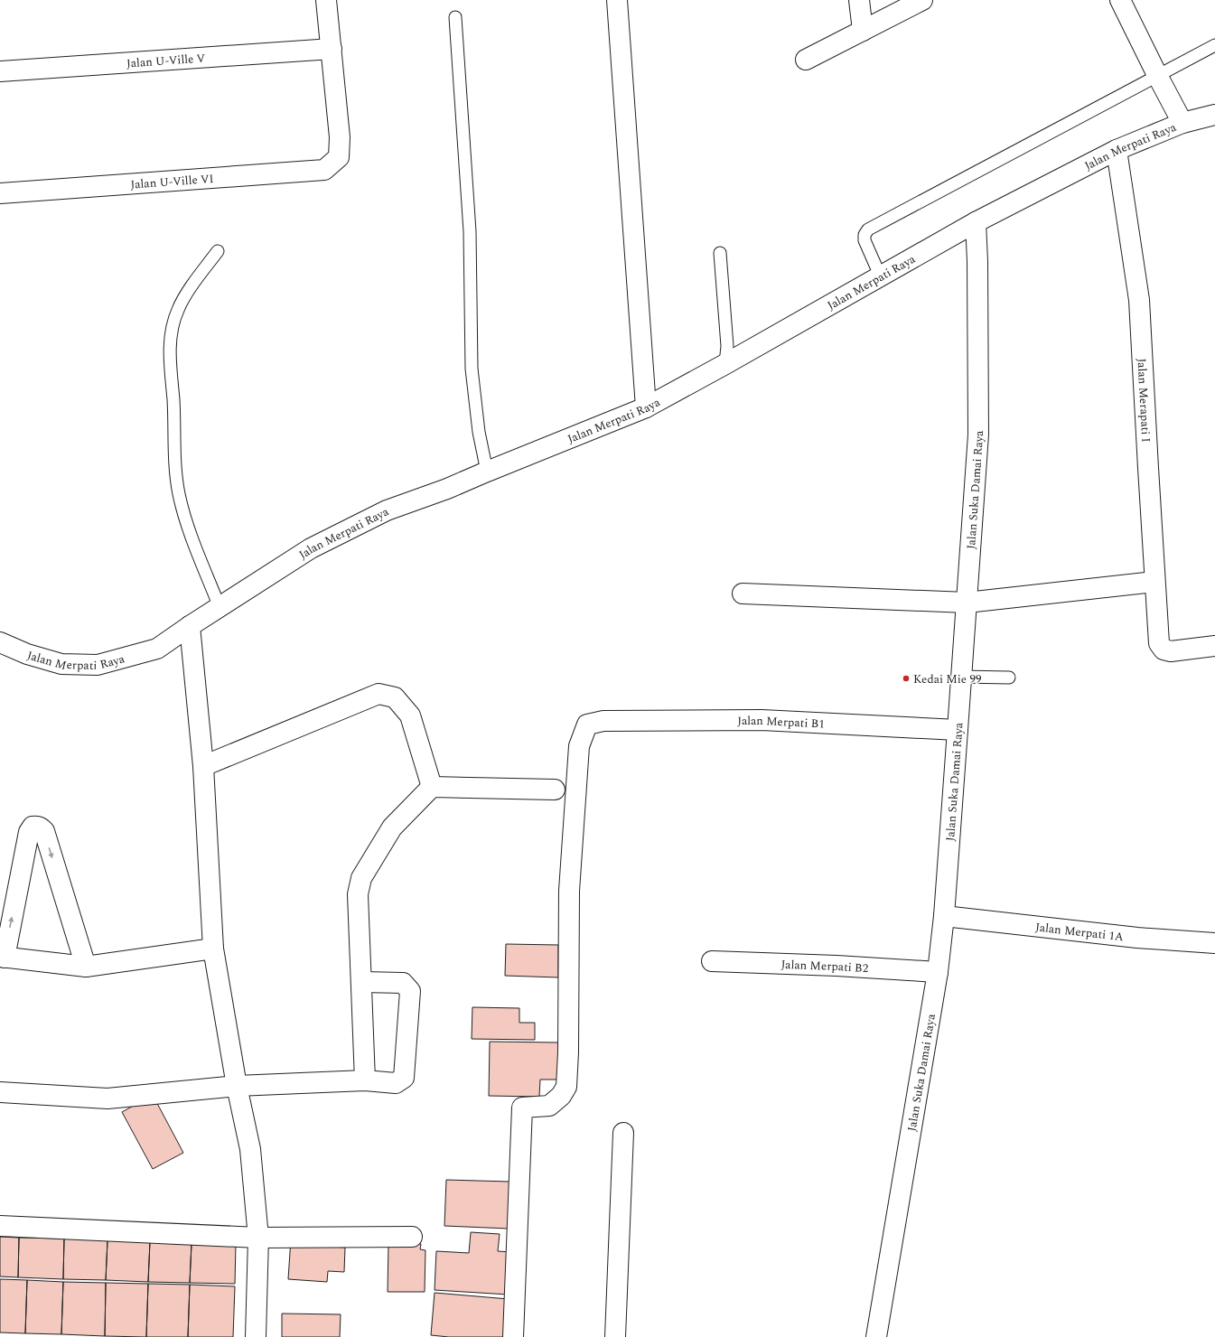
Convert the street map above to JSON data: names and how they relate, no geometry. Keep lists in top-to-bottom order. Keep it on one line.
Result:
{"streets":{"street":["Jalan U-Ville V","Jalan Merpati Raya","Jalan U-Ville VI","Jalan Merapati I","Jalan Suka Damai Raya","Jalan Merpati B1","Jalan Merpati 1A","Jalan Merpati B2"]},"crossings":[["Jalan U-Ville V","Jalan U-Ville VI"],["Jalan Merpati Raya","Jalan Merapati I"],["Jalan Merpati Raya","Jalan Suka Damai Raya"],["Jalan Suka Damai Raya","Jalan Merpati B1"],["Jalan Suka Damai Raya","Jalan Merpati 1A"],["Jalan Suka Damai Raya","Jalan Merpati B2"]],"places":["Kedai Mie 99"]}
